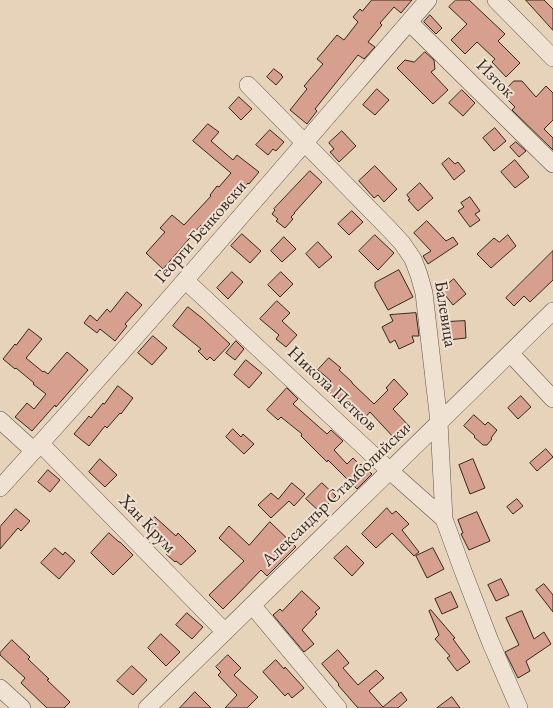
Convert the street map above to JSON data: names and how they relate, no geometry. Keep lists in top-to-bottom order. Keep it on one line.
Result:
{"streets":{"street":["Изток","Георги Бенковски","Балевица","Никола Петков","Александър Стамболийски","Хан Крум"]},"crossings":[["Изток","Георги Бенковски"],["Георги Бенковски","Балевица"],["Георги Бенковски","Никола Петков"],["Георги Бенковски","Хан Крум"],["Балевица","Никола Петков"],["Балевица","Александър Стамболийски"],["Никола Петков","Александър Стамболийски"],["Александър Стамболийски","Хан Крум"]]}
